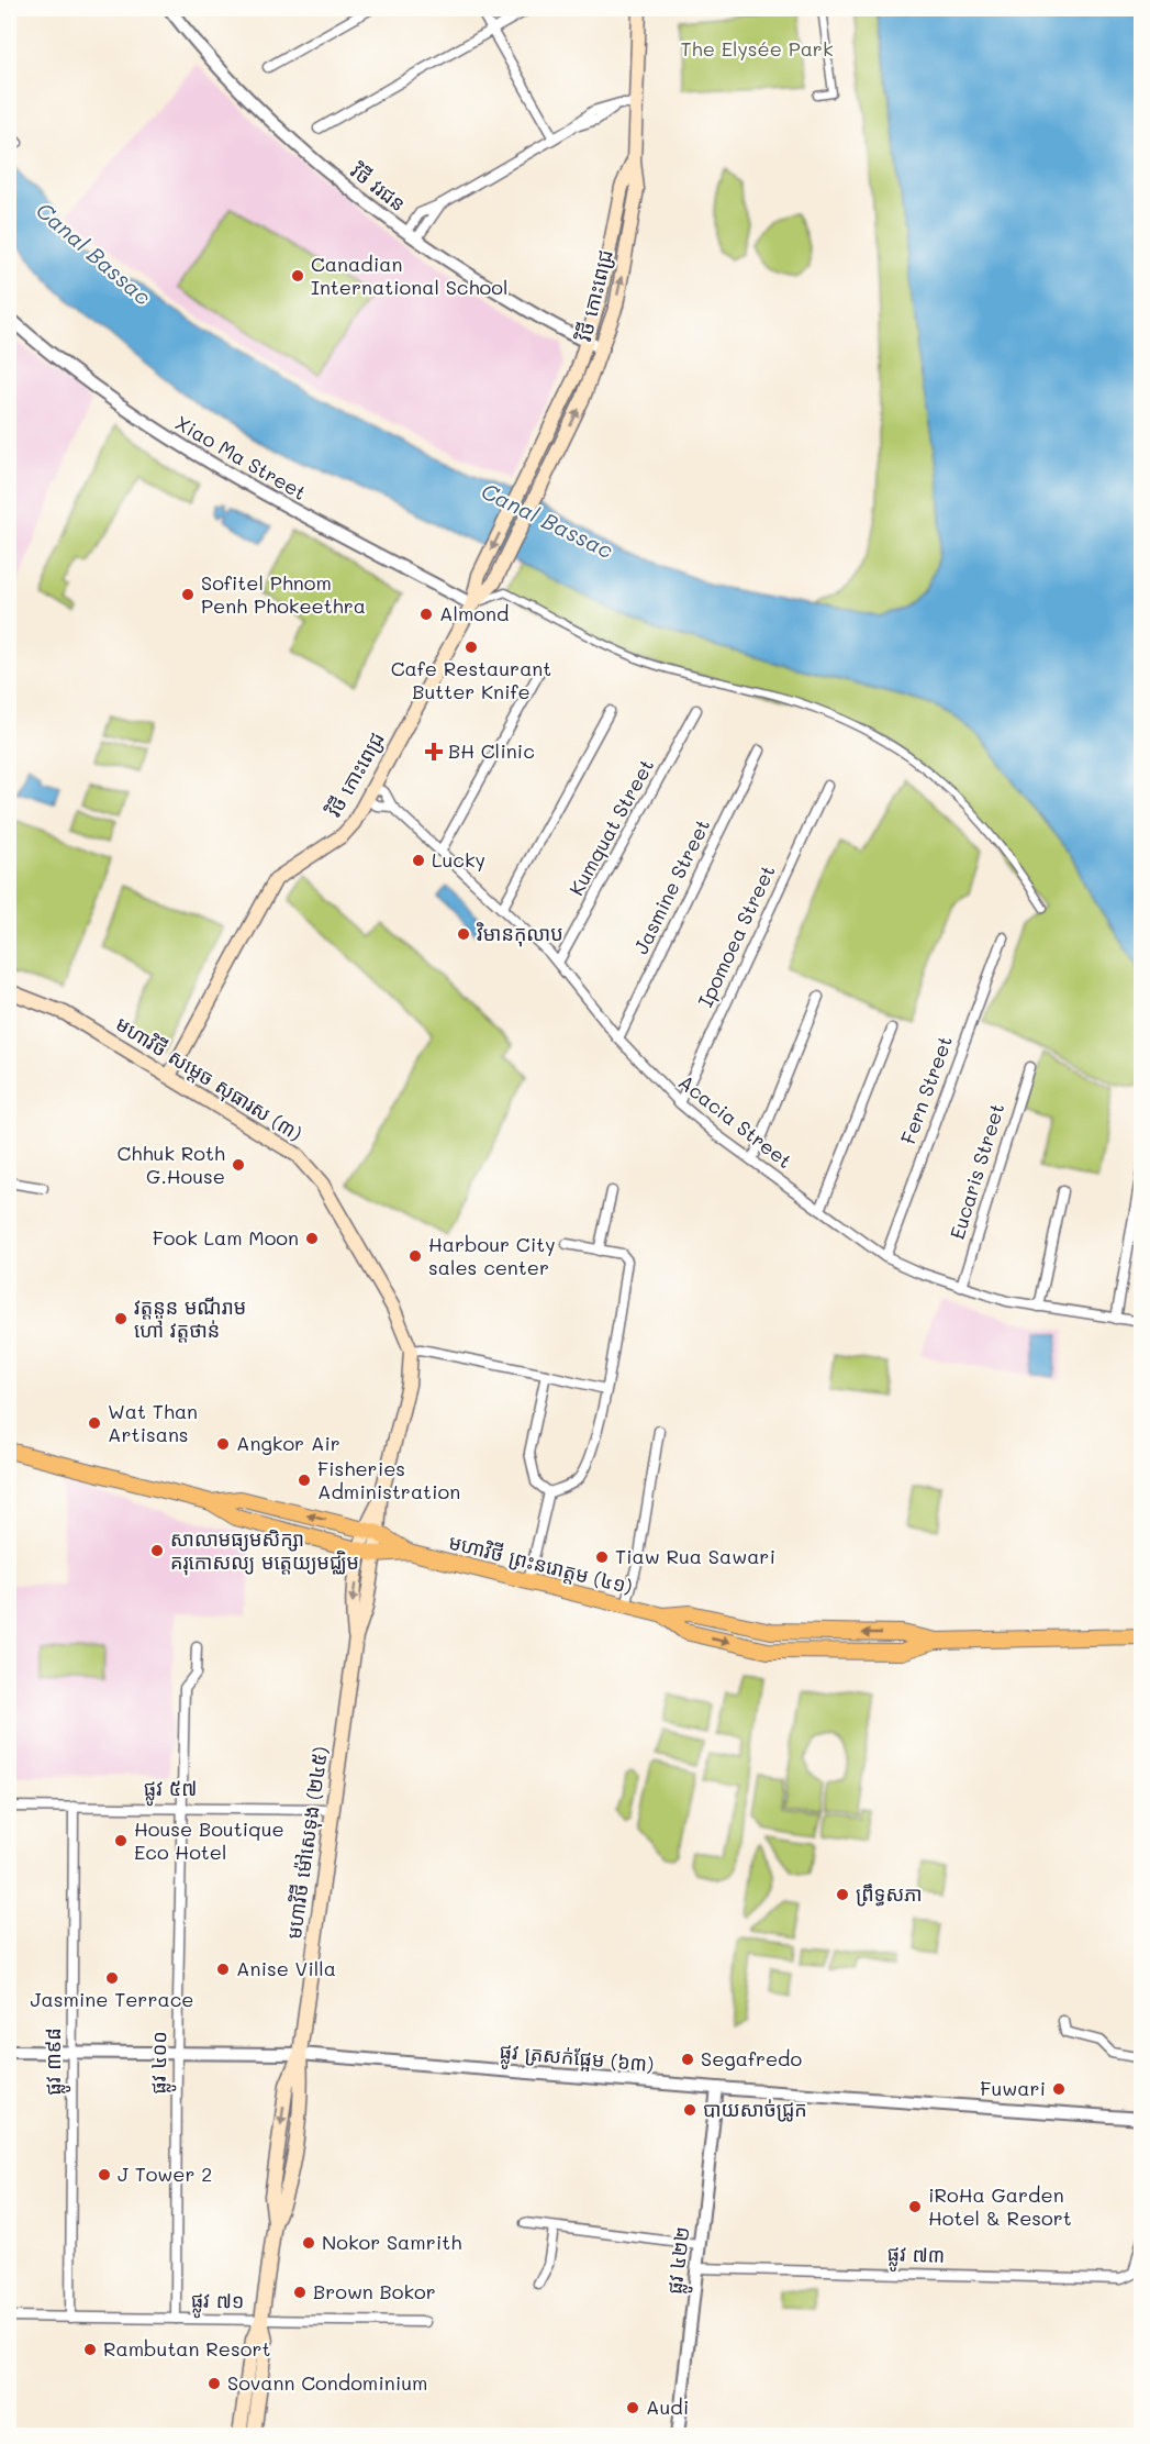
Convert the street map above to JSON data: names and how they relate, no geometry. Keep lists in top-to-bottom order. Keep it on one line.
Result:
{"streets":{"main road":["វិថី កោះពេជ្រ","មហាវិថី សម្តេច សុធារស (៣)","មហាវិថី ព្រះនរោត្តម (៤១)","មហាវិថី ម៉ៅសេទុង (២៤៥)"],"street":["វិថី វរជន","Xiao Ma Street","Kumquat Street","Jasmine Street","Ipomoea Street","Fern Street","Acacia Street","Eucaris Street","ផ្លូវ ៥៧","ផ្លូវ ត្រសក់ផ្អែម (៦៣)","ផ្លូវ ៣៩៨","ផ្លូវ ៤០០","ផ្លូវ ៧៣","ផ្លូវ ៤២២","ផ្លូវ ៧១"]},"crossings":[["វិថី វរជន","វិថី កោះពេជ្រ"],["វិថី កោះពេជ្រ","Xiao Ma Street"],["វិថី កោះពេជ្រ","មហាវិថី សម្តេច សុធារស (៣)"],["វិថី កោះពេជ្រ","Acacia Street"],["Kumquat Street","Acacia Street"],["Jasmine Street","Acacia Street"],["Ipomoea Street","Acacia Street"],["មហាវិថី សម្តេច សុធារស (៣)","មហាវិថី ព្រះនរោត្តម (៤១)"],["មហាវិថី សម្តេច សុធារស (៣)","មហាវិថី ម៉ៅសេទុង (២៤៥)"],["Fern Street","Acacia Street"],["Acacia Street","Eucaris Street"],["មហាវិថី ព្រះនរោត្តម (៤១)","មហាវិថី ម៉ៅសេទុង (២៤៥)"],["ផ្លូវ ៥៧","មហាវិថី ម៉ៅសេទុង (២៤៥)"],["ផ្លូវ ៥៧","ផ្លូវ ៣៩៨"],["ផ្លូវ ៥៧","ផ្លូវ ៤០០"],["មហាវិថី ម៉ៅសេទុង (២៤៥)","ផ្លូវ ត្រសក់ផ្អែម (៦៣)"],["មហាវិថី ម៉ៅសេទុង (២៤៥)","ផ្លូវ ៧១"],["ផ្លូវ ត្រសក់ផ្អែម (៦៣)","ផ្លូវ ៣៩៨"],["ផ្លូវ ត្រសក់ផ្អែម (៦៣)","ផ្លូវ ៤០០"],["ផ្លូវ ត្រសក់ផ្អែម (៦៣)","ផ្លូវ ៤២២"],["ផ្លូវ ៣៩៨","ផ្លូវ ៧១"],["ផ្លូវ ៤០០","ផ្លូវ ៧១"],["ផ្លូវ ៧៣","ផ្លូវ ៤២២"]],"water":["Canal Bassac"],"parks":["The Elysée Park"],"places":{"other":["Canadian International School","Sofitel Phnom Penh Phokeethra","Almond","Cafe Restaurant Butter Knife","Lucky","វិមានកុលាប","Chhuk Roth G.House","Fook Lam Moon","Harbour City sales center","វត្តនួន មណីរាម ហៅ វត្តថាន់","Wat Than Artisans","Angkor Air","Fisheries Administration","សាលាមធ្យមសិក្សា គរុកោសល្យ មត្តេយ្យមជ្ឈិម","Tiaw Rua Sawari","House Boutique Eco Hotel","ព្រឹទ្ធសភា","Anise Villa","Jasmine Terrace","Segafredo","Fuwari","បាយសាច់ជ្រូក","J Tower 2","iRoHa Garden Hotel & Resort","Nokor Samrith","Brown Bokor","Rambutan Resort","Sovann Condominium","Audi"],"health":["BH Clinic"]}}
